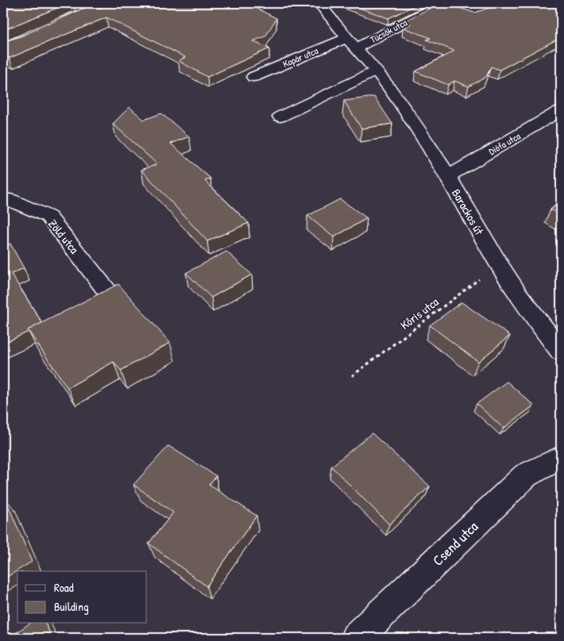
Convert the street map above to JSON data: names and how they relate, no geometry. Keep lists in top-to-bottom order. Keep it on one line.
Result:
{"streets":{"street":["Tücsök utca","Kopár utca","Diófa utca","Barackos út","Zöld utca","Csend utca"],"path":["Kőris utca"]},"crossings":[["Tücsök utca","Kopár utca"],["Tücsök utca","Barackos út"],["Kopár utca","Barackos út"],["Diófa utca","Barackos út"],["Barackos út","Kőris utca"]],"legend":["Road","Building"]}
